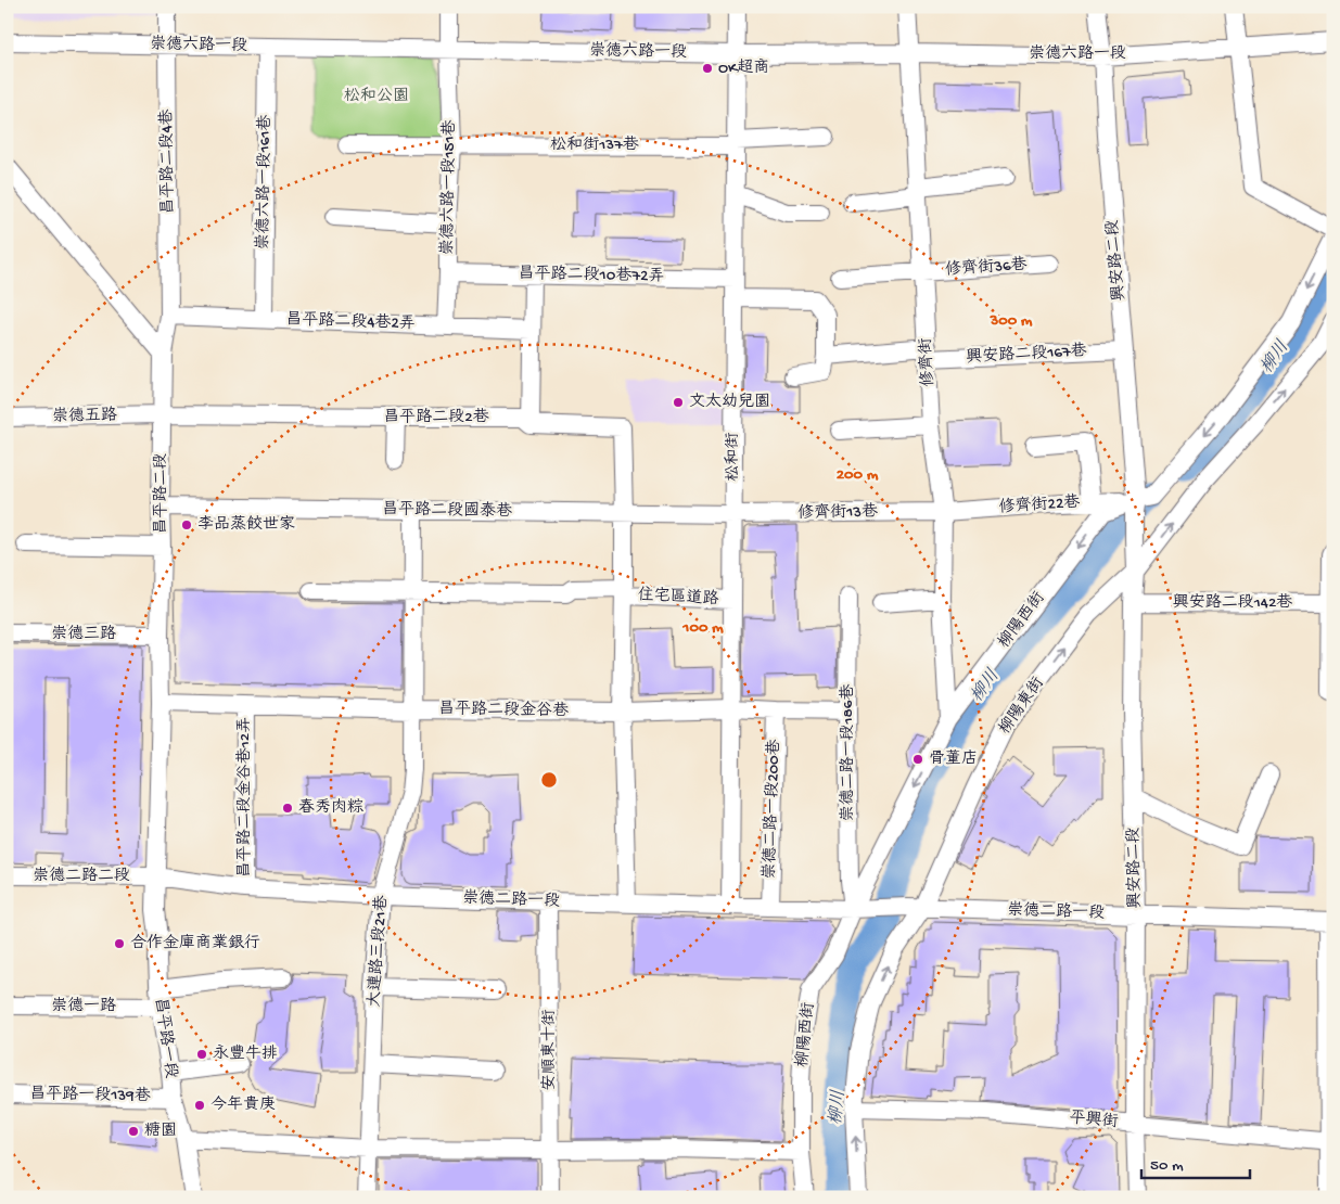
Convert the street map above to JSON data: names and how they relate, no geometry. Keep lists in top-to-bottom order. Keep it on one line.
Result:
{"streets":{"street":["崇德六路一段","松和街137巷","昌平路二段4巷","崇德六路一段161巷","崇德六路一段151巷","興安路二段","修齊街36巷","昌平路二段10巷72弄","昌平路二段4巷2弄","興安路二段167巷","修齊街","崇德五路","昌平路二段2巷","松和街","昌平路二段","修齊街22巷","昌平路二段國泰巷","修齊街13巷","住宅區道路","興安路二段142巷","柳陽西街","崇德三路","柳陽東街","昌平路二段金谷巷","崇德二路一段186巷","昌平路二段金谷巷12弄","崇德二路一段200巷","崇德二路二段","崇德二路一段","大連路三段21巷","崇德一路","昌平路一段","安順東十街","昌平路一段139巷","平興街"]},"crossings":[["崇德六路一段","昌平路二段4巷"],["崇德六路一段","崇德六路一段161巷"],["崇德六路一段","崇德六路一段151巷"],["崇德六路一段","興安路二段"],["崇德六路一段","修齊街"],["崇德六路一段","松和街"],["松和街137巷","崇德六路一段151巷"],["松和街137巷","松和街"],["昌平路二段4巷","昌平路二段4巷2弄"],["昌平路二段4巷","昌平路二段"],["崇德六路一段161巷","昌平路二段4巷2弄"],["崇德六路一段151巷","昌平路二段10巷72弄"],["崇德六路一段151巷","昌平路二段4巷2弄"],["興安路二段","興安路二段167巷"],["興安路二段","修齊街22巷"],["興安路二段","興安路二段142巷"],["興安路二段","柳陽西街"],["興安路二段","柳陽東街"],["興安路二段","崇德二路一段"],["興安路二段","平興街"],["修齊街36巷","修齊街"],["昌平路二段10巷72弄","松和街"],["興安路二段167巷","修齊街"],["修齊街","修齊街22巷"],["修齊街","修齊街13巷"],["修齊街","柳陽西街"],["崇德五路","昌平路二段2巷"],["崇德五路","昌平路二段"],["昌平路二段2巷","昌平路二段"],["昌平路二段2巷","昌平路二段國泰巷"],["松和街","昌平路二段國泰巷"],["松和街","修齊街13巷"],["松和街","住宅區道路"],["松和街","昌平路二段金谷巷"],["松和街","崇德二路一段"],["昌平路二段","昌平路二段國泰巷"],["昌平路二段","崇德三路"],["昌平路二段","昌平路二段金谷巷"],["昌平路二段","崇德二路二段"],["昌平路二段","崇德二路一段"],["昌平路二段","昌平路一段"],["修齊街22巷","修齊街13巷"],["修齊街22巷","柳陽西街"],["昌平路二段國泰巷","修齊街13巷"],["昌平路二段國泰巷","大連路三段21巷"],["住宅區道路","大連路三段21巷"],["柳陽西街","崇德二路一段186巷"],["柳陽西街","崇德二路一段"],["柳陽東街","崇德二路一段"],["柳陽東街","平興街"],["昌平路二段金谷巷","崇德二路一段186巷"],["昌平路二段金谷巷","昌平路二段金谷巷12弄"],["昌平路二段金谷巷","崇德二路一段200巷"],["昌平路二段金谷巷","大連路三段21巷"],["崇德二路一段186巷","崇德二路一段"],["昌平路二段金谷巷12弄","崇德二路一段"],["崇德二路一段200巷","崇德二路一段"],["崇德二路二段","崇德二路一段"],["崇德二路二段","昌平路一段"],["崇德二路一段","大連路三段21巷"],["崇德二路一段","昌平路一段"],["崇德二路一段","安順東十街"],["崇德一路","昌平路一段"],["昌平路一段","昌平路一段139巷"]],"one_way":["柳陽西街","柳陽東街"],"water":["柳川"],"parks":["松和公園"],"places":["OK超商","文太幼兒園","李品蒸餃世家","骨董店","春秀肉粽","合作金庫商業銀行","永豐牛排","今年貴庚","糖園"],"scale_bar":"50 m","rings":["300 m","200 m","100 m"]}
